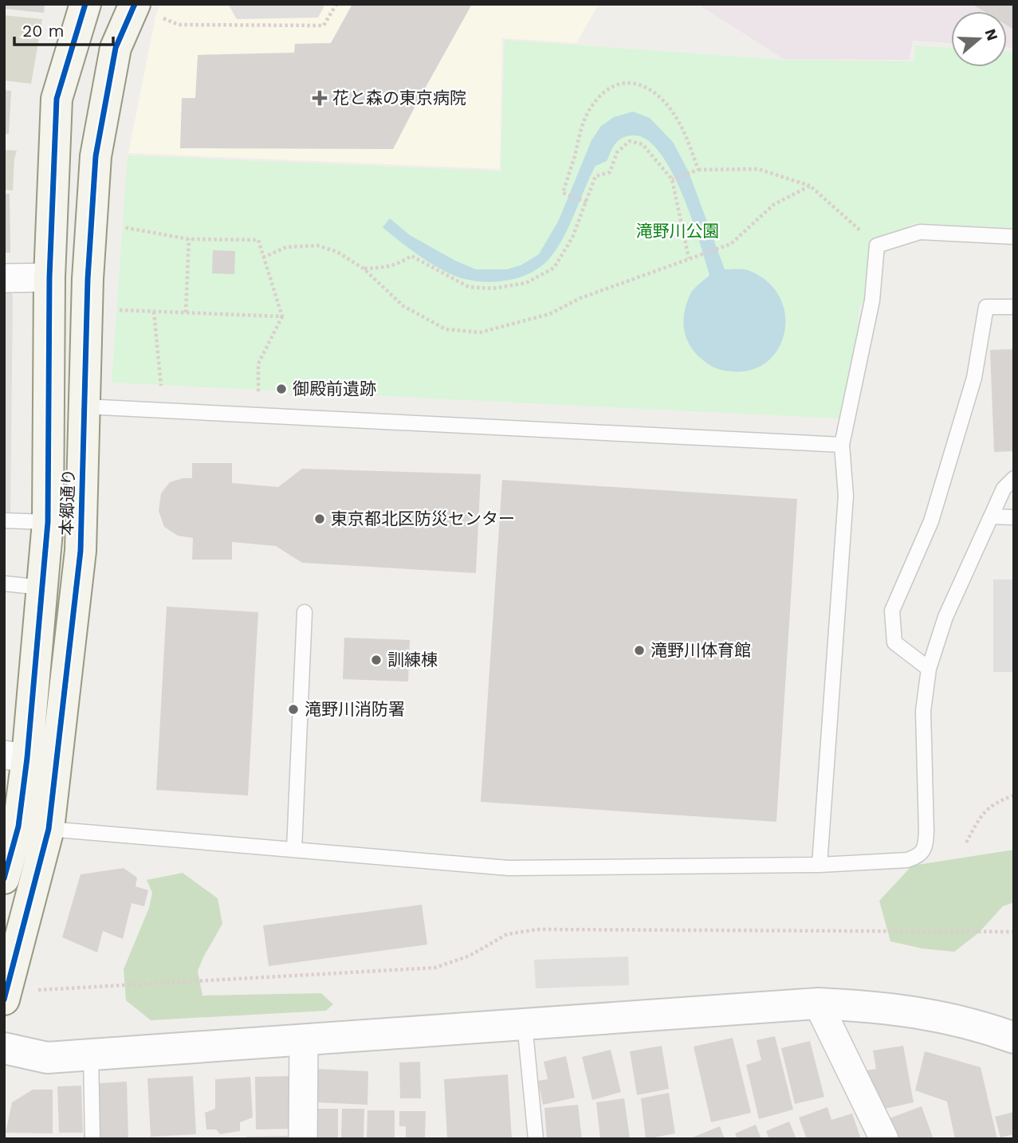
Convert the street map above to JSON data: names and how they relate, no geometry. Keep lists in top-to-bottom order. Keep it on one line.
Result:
{"streets":{"main road":["本郷通り"]},"parks":["滝野川公園"],"places":{"health":["花と森の東京病院"],"other":["御殿前遺跡","東京都北区防災センター","滝野川体育館","訓練棟","滝野川消防署"]},"scale_bar":"20 m","north":"right"}
